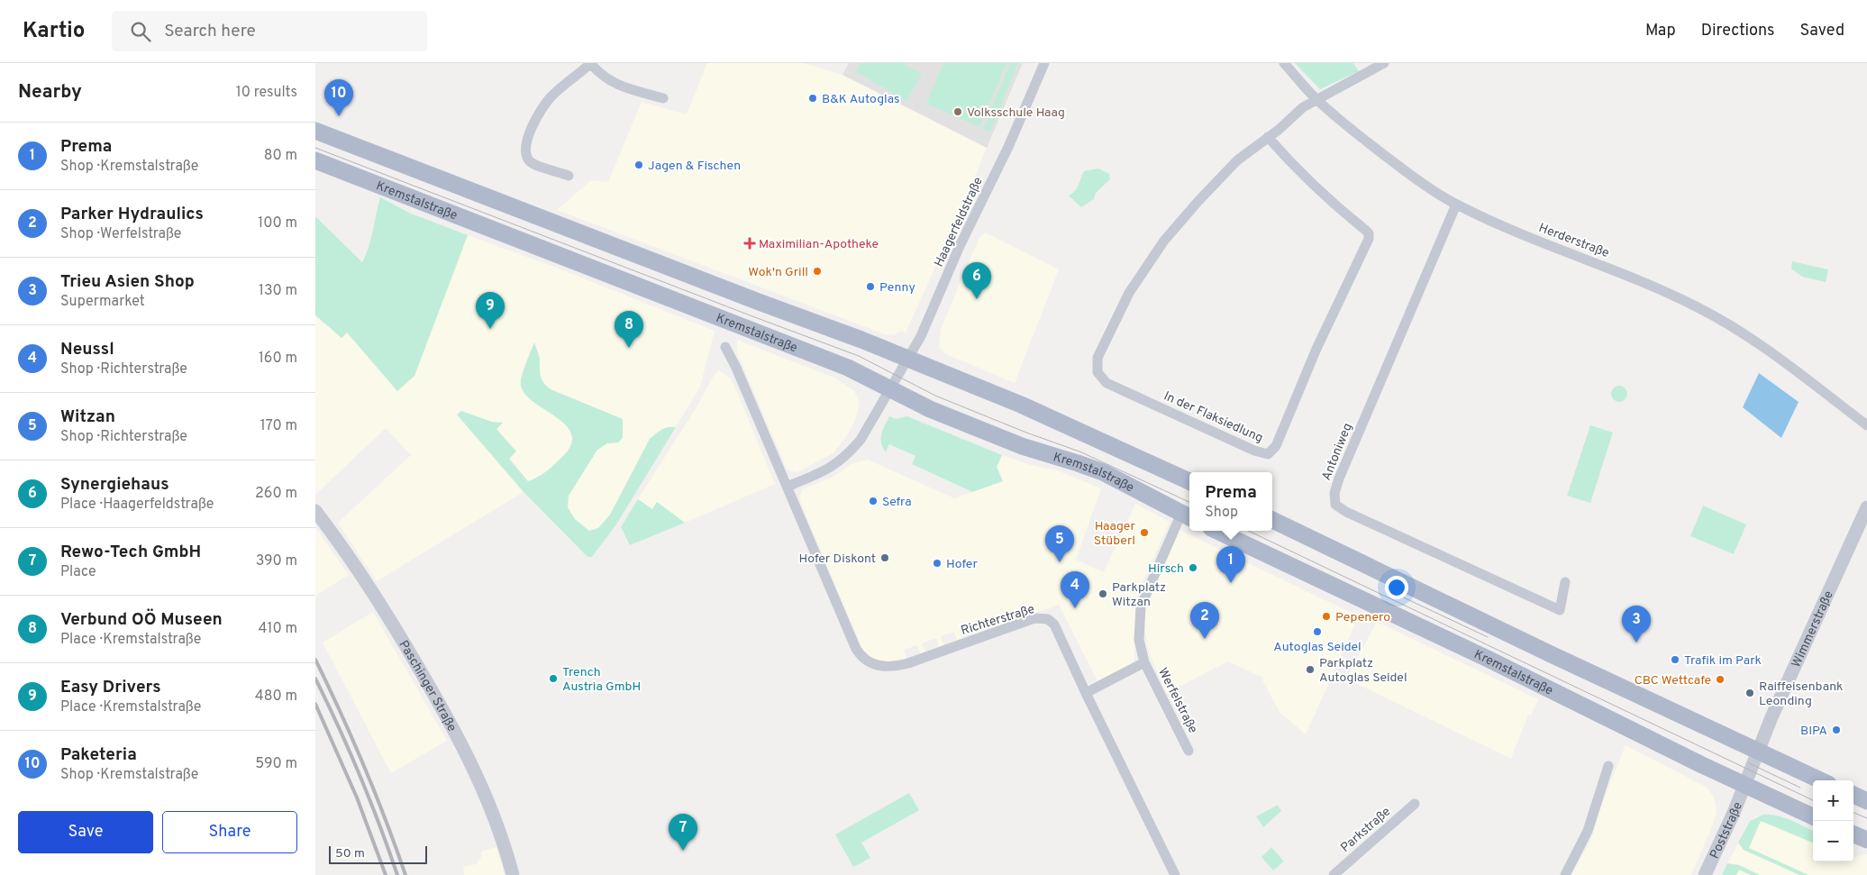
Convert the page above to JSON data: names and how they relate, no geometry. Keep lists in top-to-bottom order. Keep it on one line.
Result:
{"streets":{"main road":["Kremstalstraße"],"street":["Haagerfeldstraße","Herderstraße","In der Flaksiedlung","Antoniweg","Richterstraße","Wimmerstraße","Paschinger Straße","Werfelstraße","Parkstraße","Poststraße"]},"crossings":[["Kremstalstraße","Haagerfeldstraße"],["Kremstalstraße","Wimmerstraße"],["Kremstalstraße","Werfelstraße"],["Kremstalstraße","Poststraße"],["Herderstraße","In der Flaksiedlung"],["Herderstraße","Antoniweg"],["Richterstraße","Werfelstraße"],["Wimmerstraße","Poststraße"]],"places":{"other":["B&K Autoglas","Volksschule Haag","Jagen & Fischen","Wok'n Grill","Penny","Sefra","Haager Stüberl","Hofer Diskont","Hofer","Hirsch","Parkplatz Witzan","Pepenero","Autoglas Seidel","Trafik im Park","Parkplatz Autoglas Seidel","Trench Austria GmbH","CBC Wettcafe","Raiffeisenbank Leonding","BIPA"],"health":["Maximilian-Apotheke"]},"scale_bar":"50 m","page":{"header":"Kartio","search":"Search here","nav":["Map","Directions","Saved"],"heading":["Nearby","10 results"],"pins":["10","6","9","8","5","1","4","2","3","7"],"list":[{"mark":"1","name":"Prema","note":"Shop · Kremstalstraße","value":"80 m"},{"mark":"2","name":"Parker Hydraulics","note":"Shop · Werfelstraße","value":"100 m"},{"mark":"3","name":"Trieu Asien Shop","note":"Supermarket","value":"130 m"},{"mark":"4","name":"Neussl","note":"Shop · Richterstraße","value":"160 m"},{"mark":"5","name":"Witzan","note":"Shop · Richterstraße","value":"170 m"},{"mark":"6","name":"Synergiehaus","note":"Place · Haagerfeldstraße","value":"260 m"},{"mark":"7","name":"Rewo-Tech GmbH","note":"Place","value":"390 m"},{"mark":"8","name":"Verbund OÖ Museen","note":"Place · Kremstalstraße","value":"410 m"},{"mark":"9","name":"Easy Drivers","note":"Place · Kremstalstraße","value":"480 m"},{"mark":"10","name":"Paketeria","note":"Shop · Kremstalstraße","value":"590 m"}],"popup":["Prema","Shop"],"map_buttons":["+","−"],"buttons":["Save","Share"],"scale":"50 m"}}
